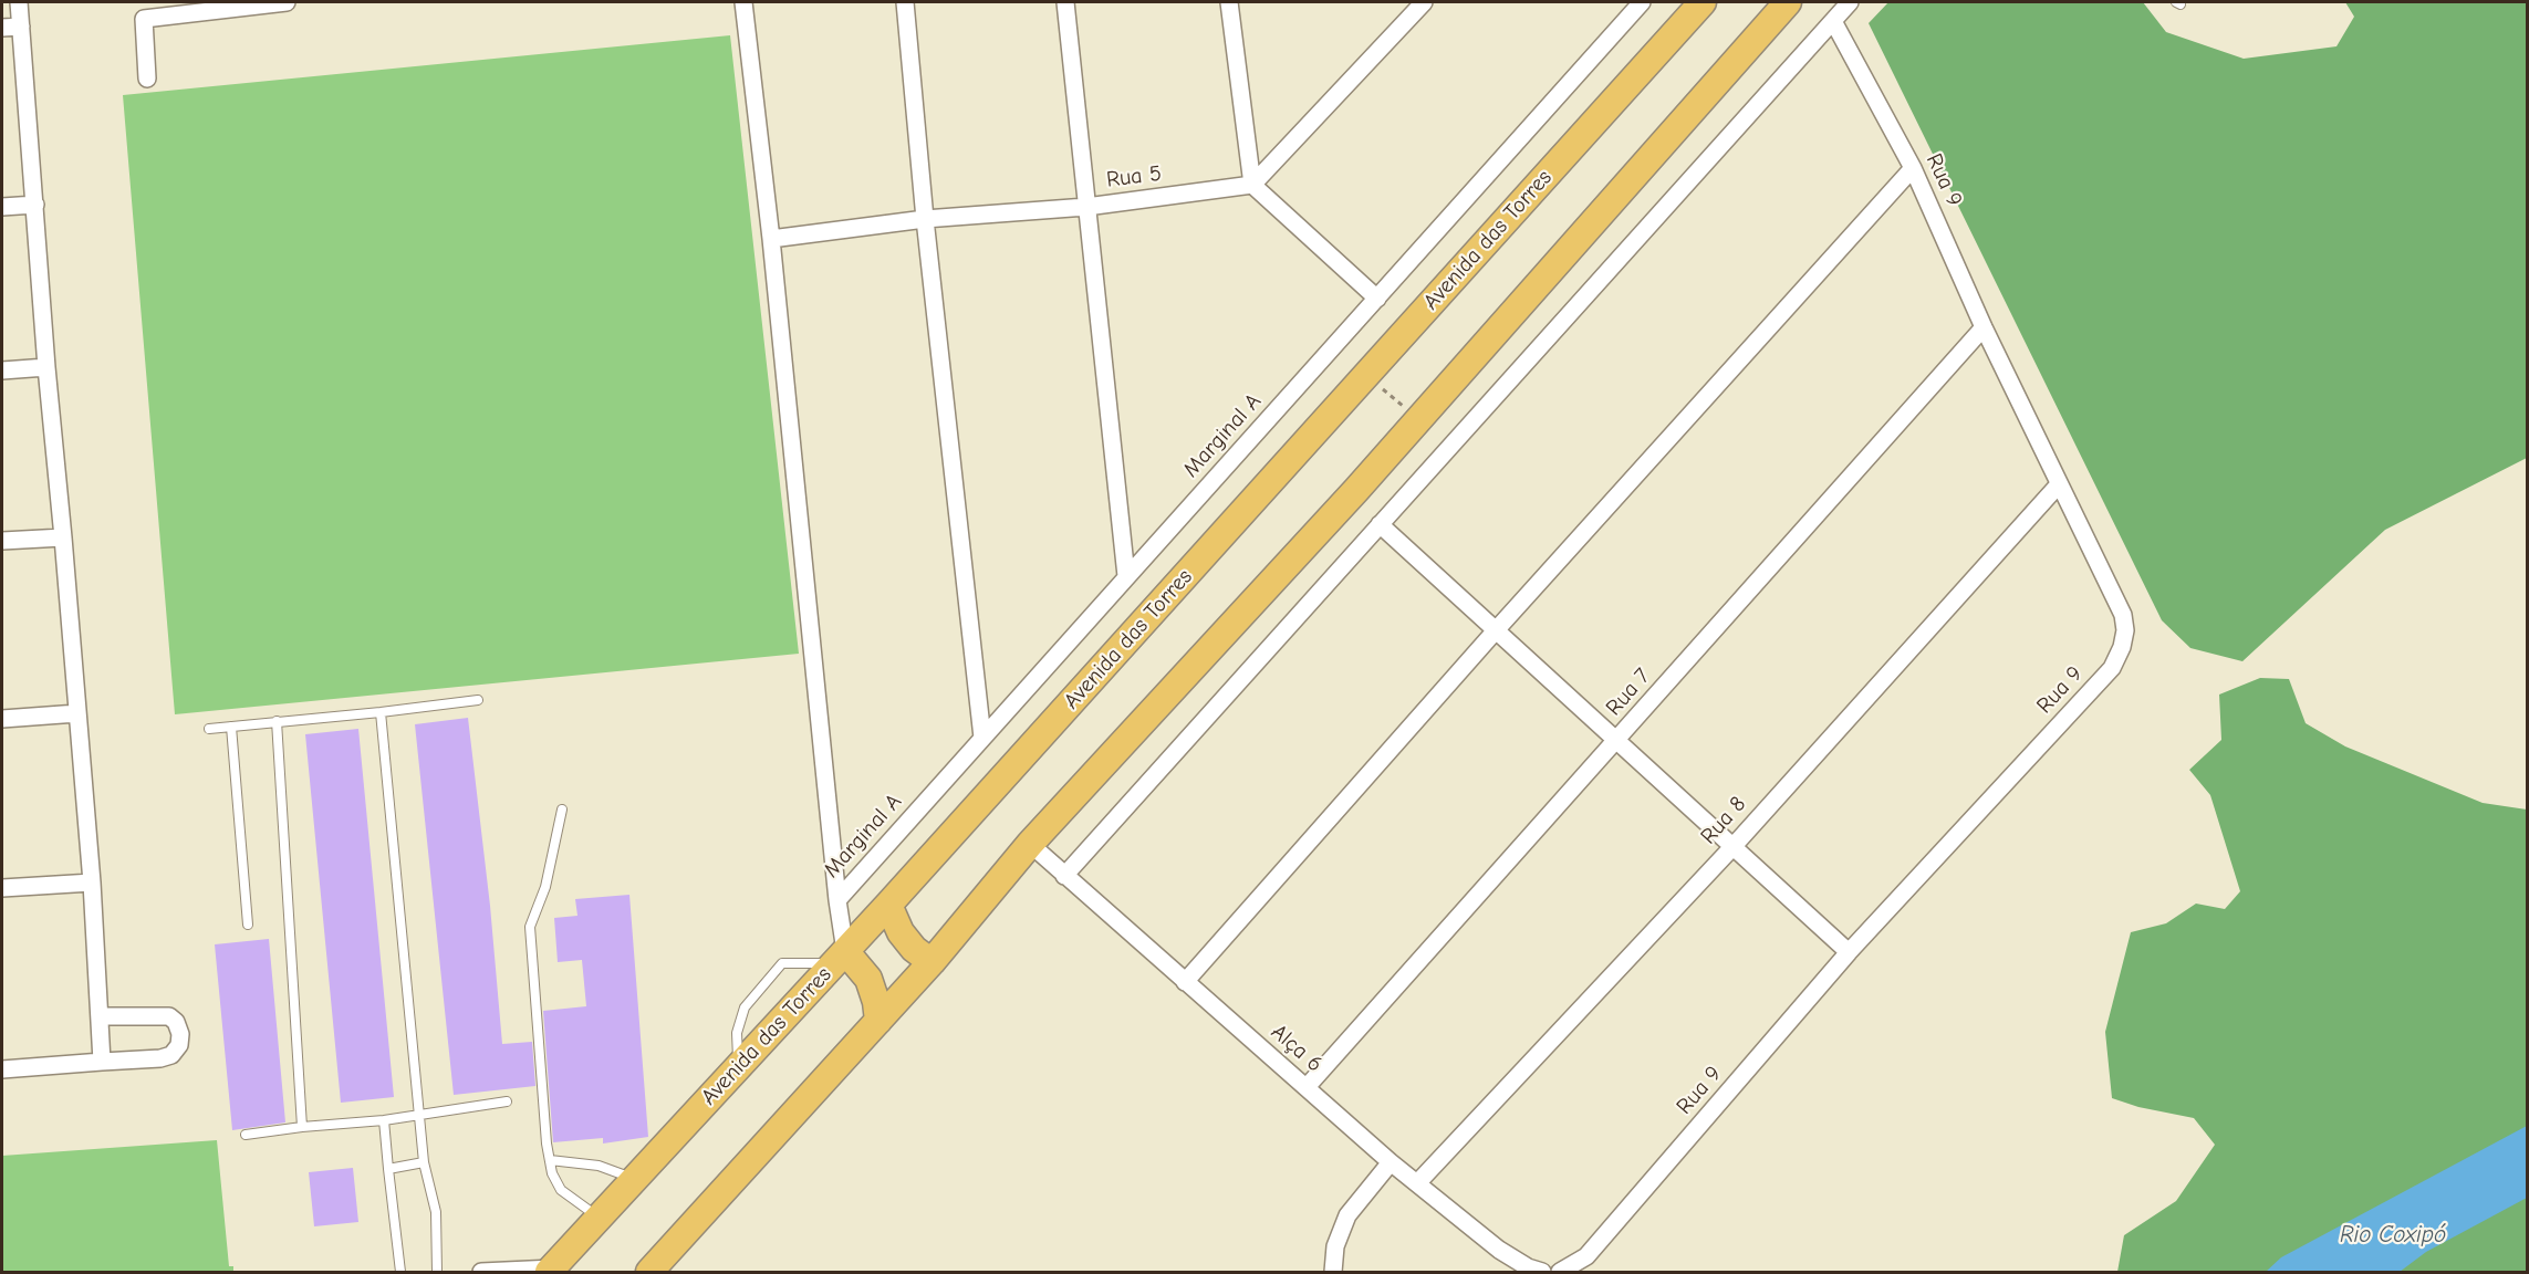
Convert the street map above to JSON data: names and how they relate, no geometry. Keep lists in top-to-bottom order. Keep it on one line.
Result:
{"streets":{"main road":["Avenida das Torres"],"street":["Rua 5","Rua 9","Marginal A","Rua 7","Rua 8","Alça 6"]},"crossings":[["Rua 9","Rua 7"],["Rua 9","Rua 8"],["Rua 7","Alça 6"],["Rua 8","Alça 6"]],"water":["Rio Coxipó"]}
